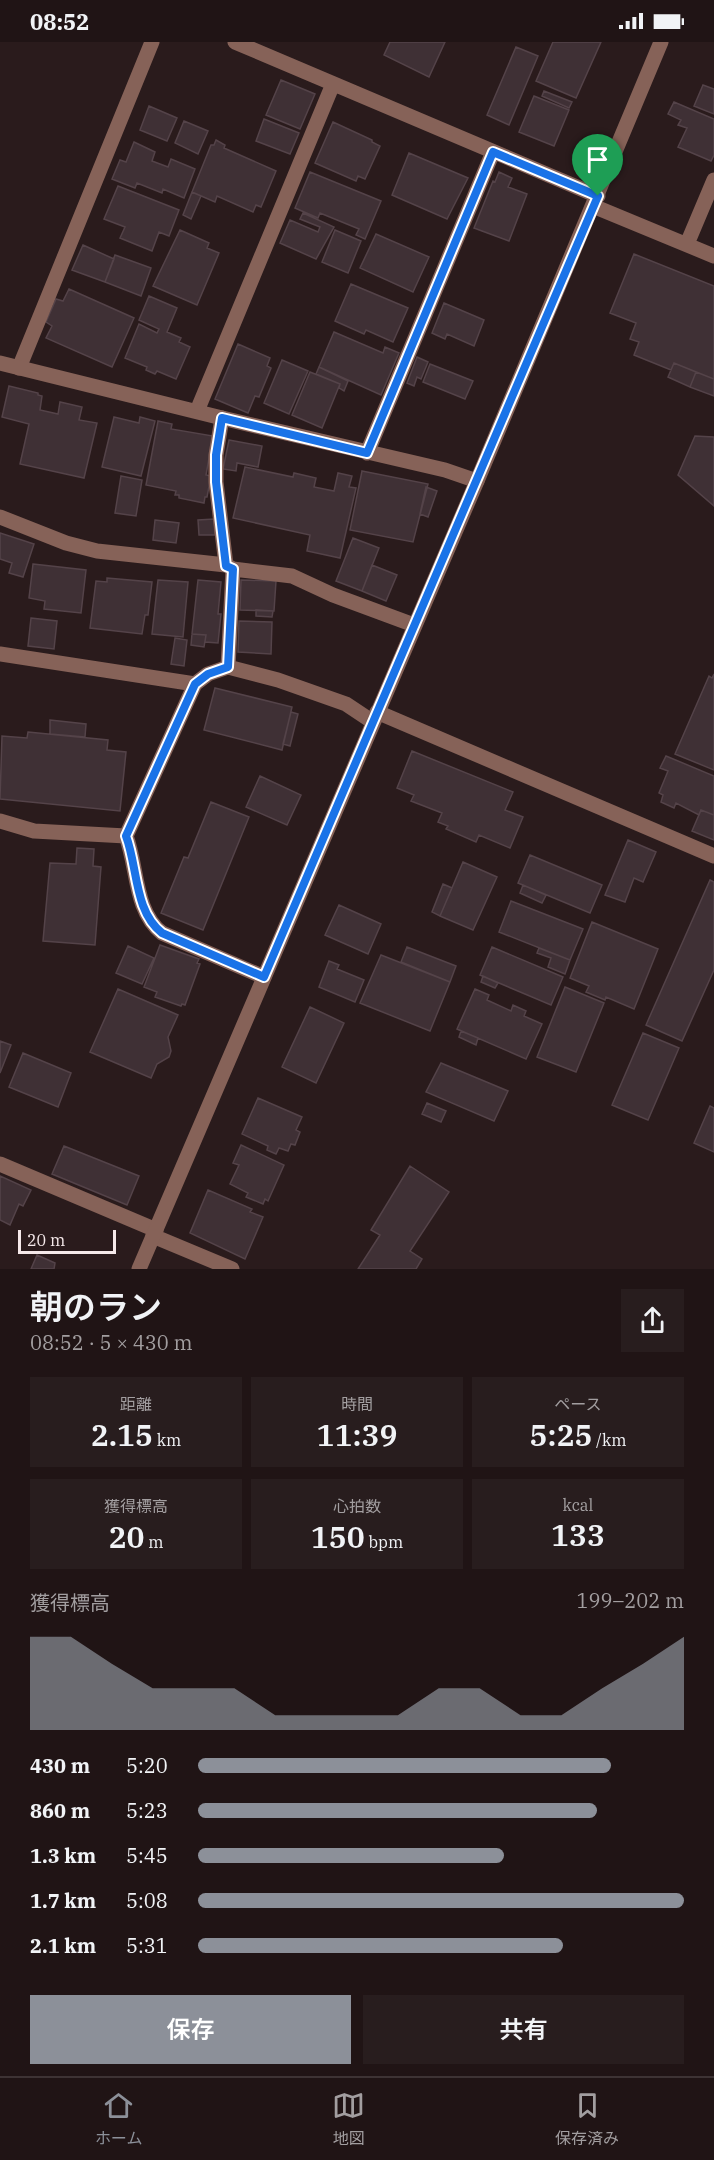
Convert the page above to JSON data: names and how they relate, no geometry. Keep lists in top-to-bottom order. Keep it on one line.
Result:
{"scale_bar":"20 m","page":{"status":"08:52","scale":"20 m","heading":["朝のラン","08:52 · 5 × 430 m"],"stats":[["距離","2.15 km"],["時間","11:39"],["ペース","5:25 /km"],["獲得標高","20 m"],["心拍数","150 bpm"],["kcal","133"]],"chart":["獲得標高","199–202 m"],"list":[{"name":"430 m","note":"5:20"},{"name":"860 m","note":"5:23"},{"name":"1.3 km","note":"5:45"},{"name":"1.7 km","note":"5:08"},{"name":"2.1 km","note":"5:31"}],"buttons":["保存","共有"],"tabs":["ホーム","地図","保存済み"]}}
